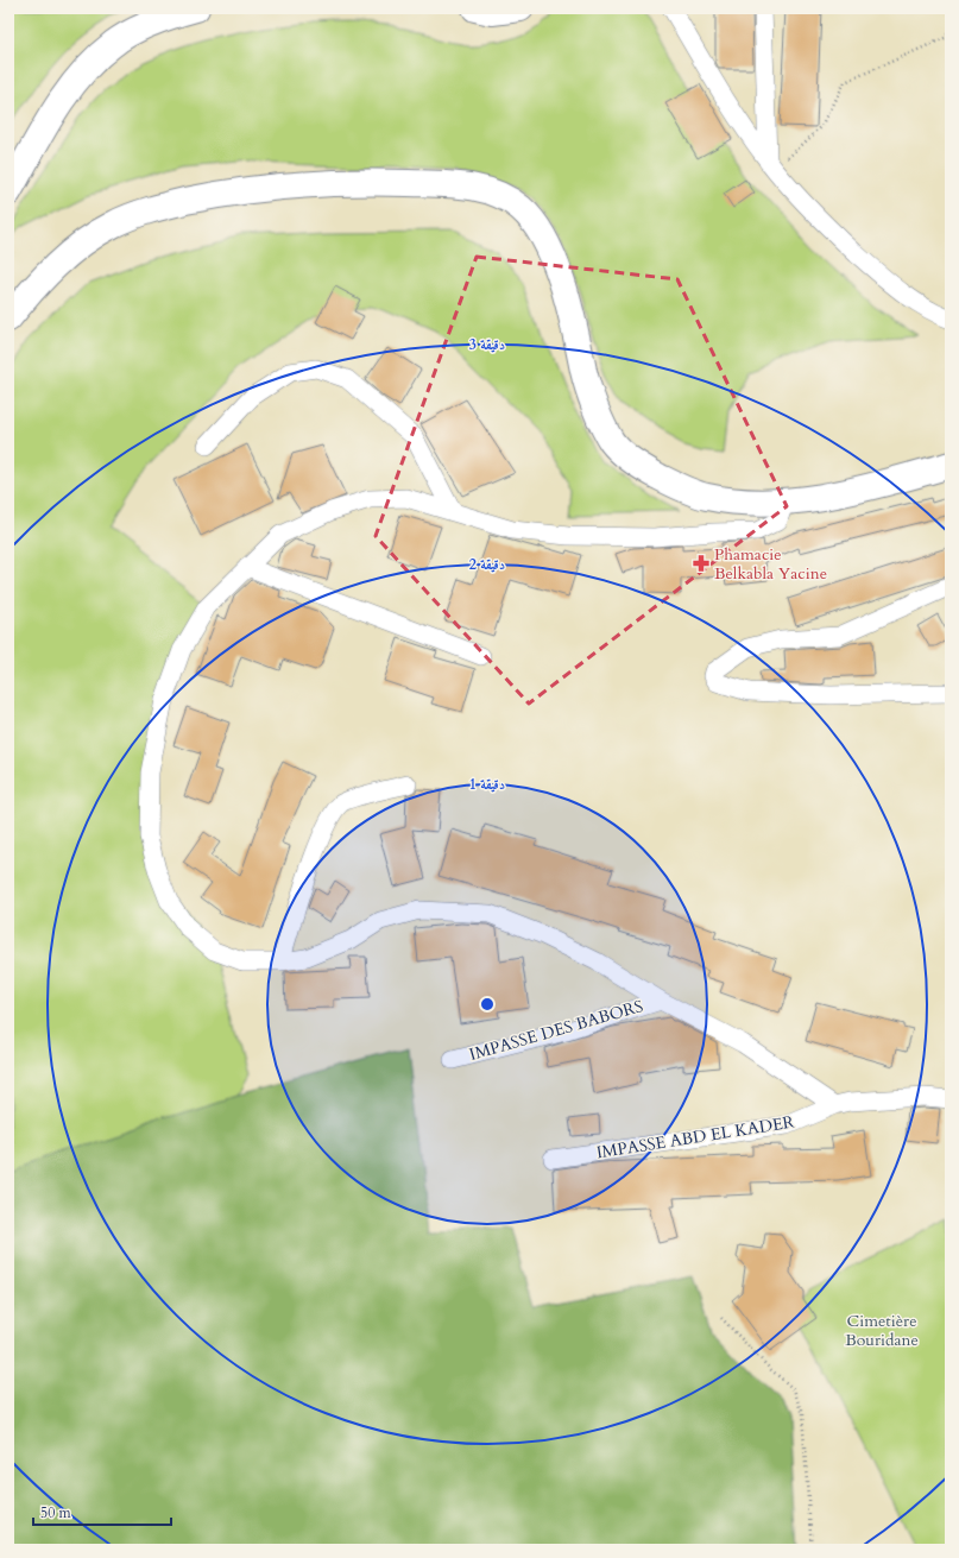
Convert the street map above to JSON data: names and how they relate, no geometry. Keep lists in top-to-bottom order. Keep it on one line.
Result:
{"streets":{"street":["IMPASSE DES BABORS","IMPASSE ABD EL KADER"]},"parks":["Cimetière Bouridane"],"places":{"pharmacy":["Phamacie Belkabla Yacine"]},"scale_bar":"50 m","rings":["3 دقيقة","2 دقيقة","1 دقيقة"]}
